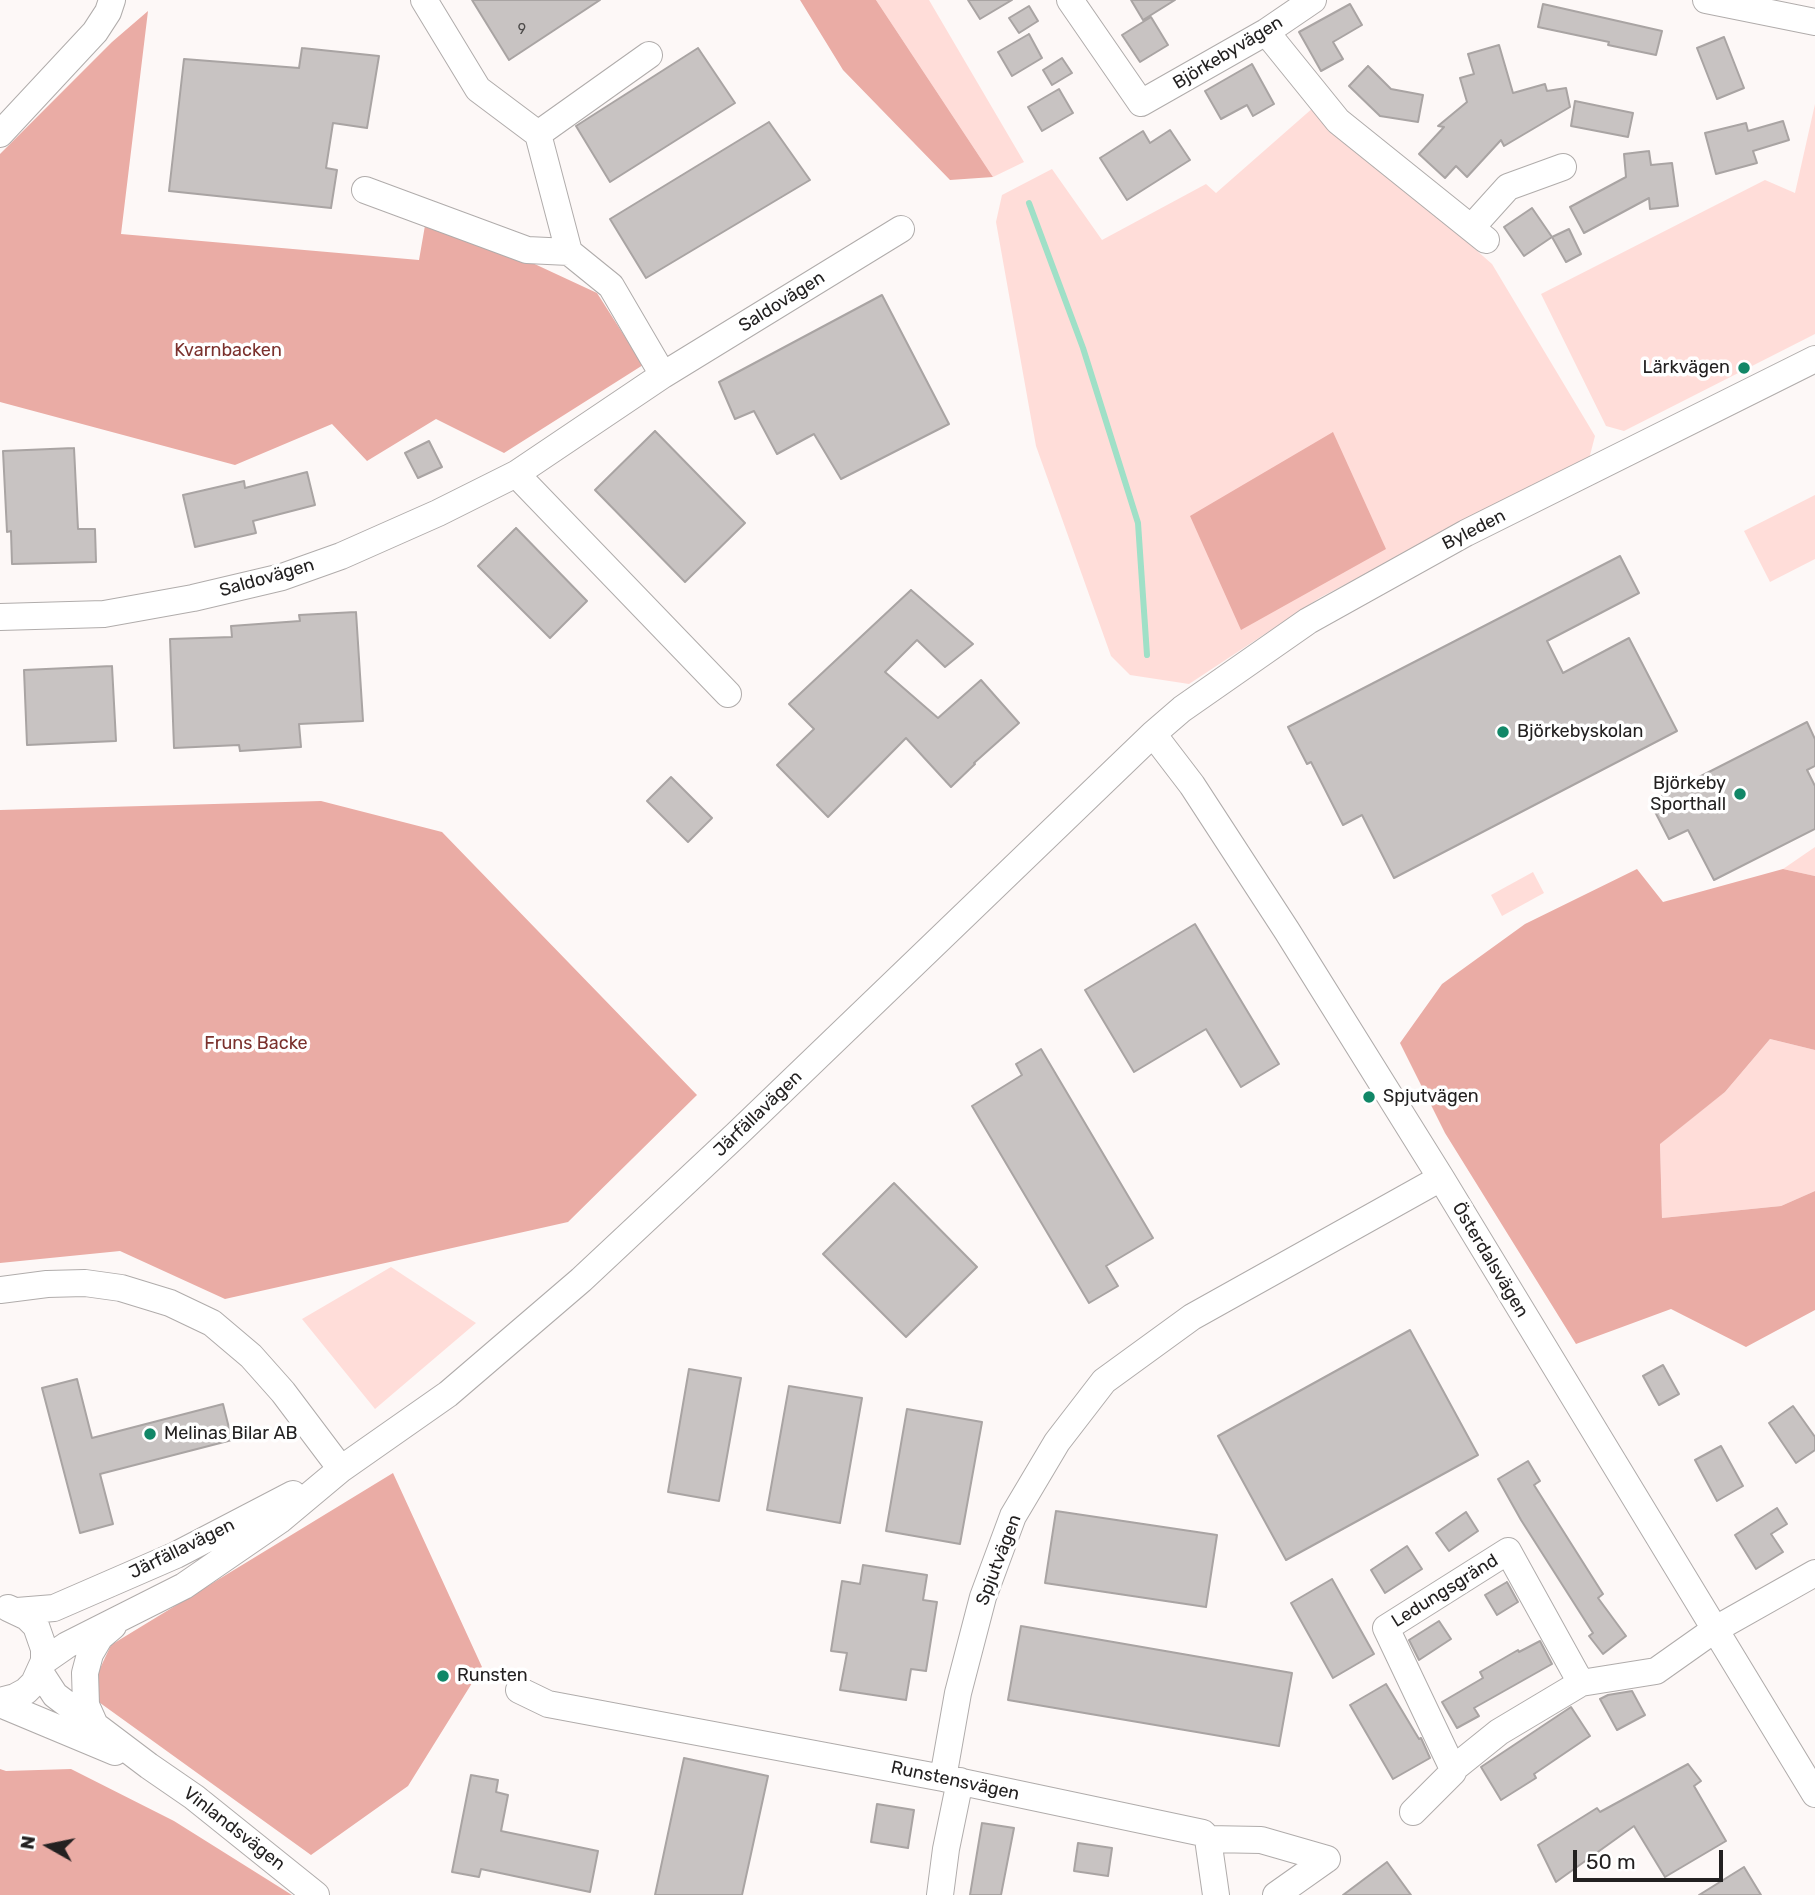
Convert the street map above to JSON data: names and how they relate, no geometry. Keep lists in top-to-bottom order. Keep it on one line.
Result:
{"streets":{"street":["Björkebyvägen","Saldovägen","Byleden","Järfällavägen","Österdalsvägen","Spjutvägen","Ledungsgränd","Runstensvägen","Vinlandsvägen"]},"crossings":[["Byleden","Järfällavägen"],["Byleden","Österdalsvägen"],["Järfällavägen","Österdalsvägen"],["Järfällavägen","Vinlandsvägen"],["Österdalsvägen","Spjutvägen"],["Spjutvägen","Runstensvägen"]],"parks":["Kvarnbacken","Fruns Backe"],"places":["Lärkvägen","Björkebyskolan","Björkeby Sporthall","Spjutvägen","Melinas Bilar AB","Runsten"],"house_numbers":["9"],"scale_bar":"50 m","north":"left"}
